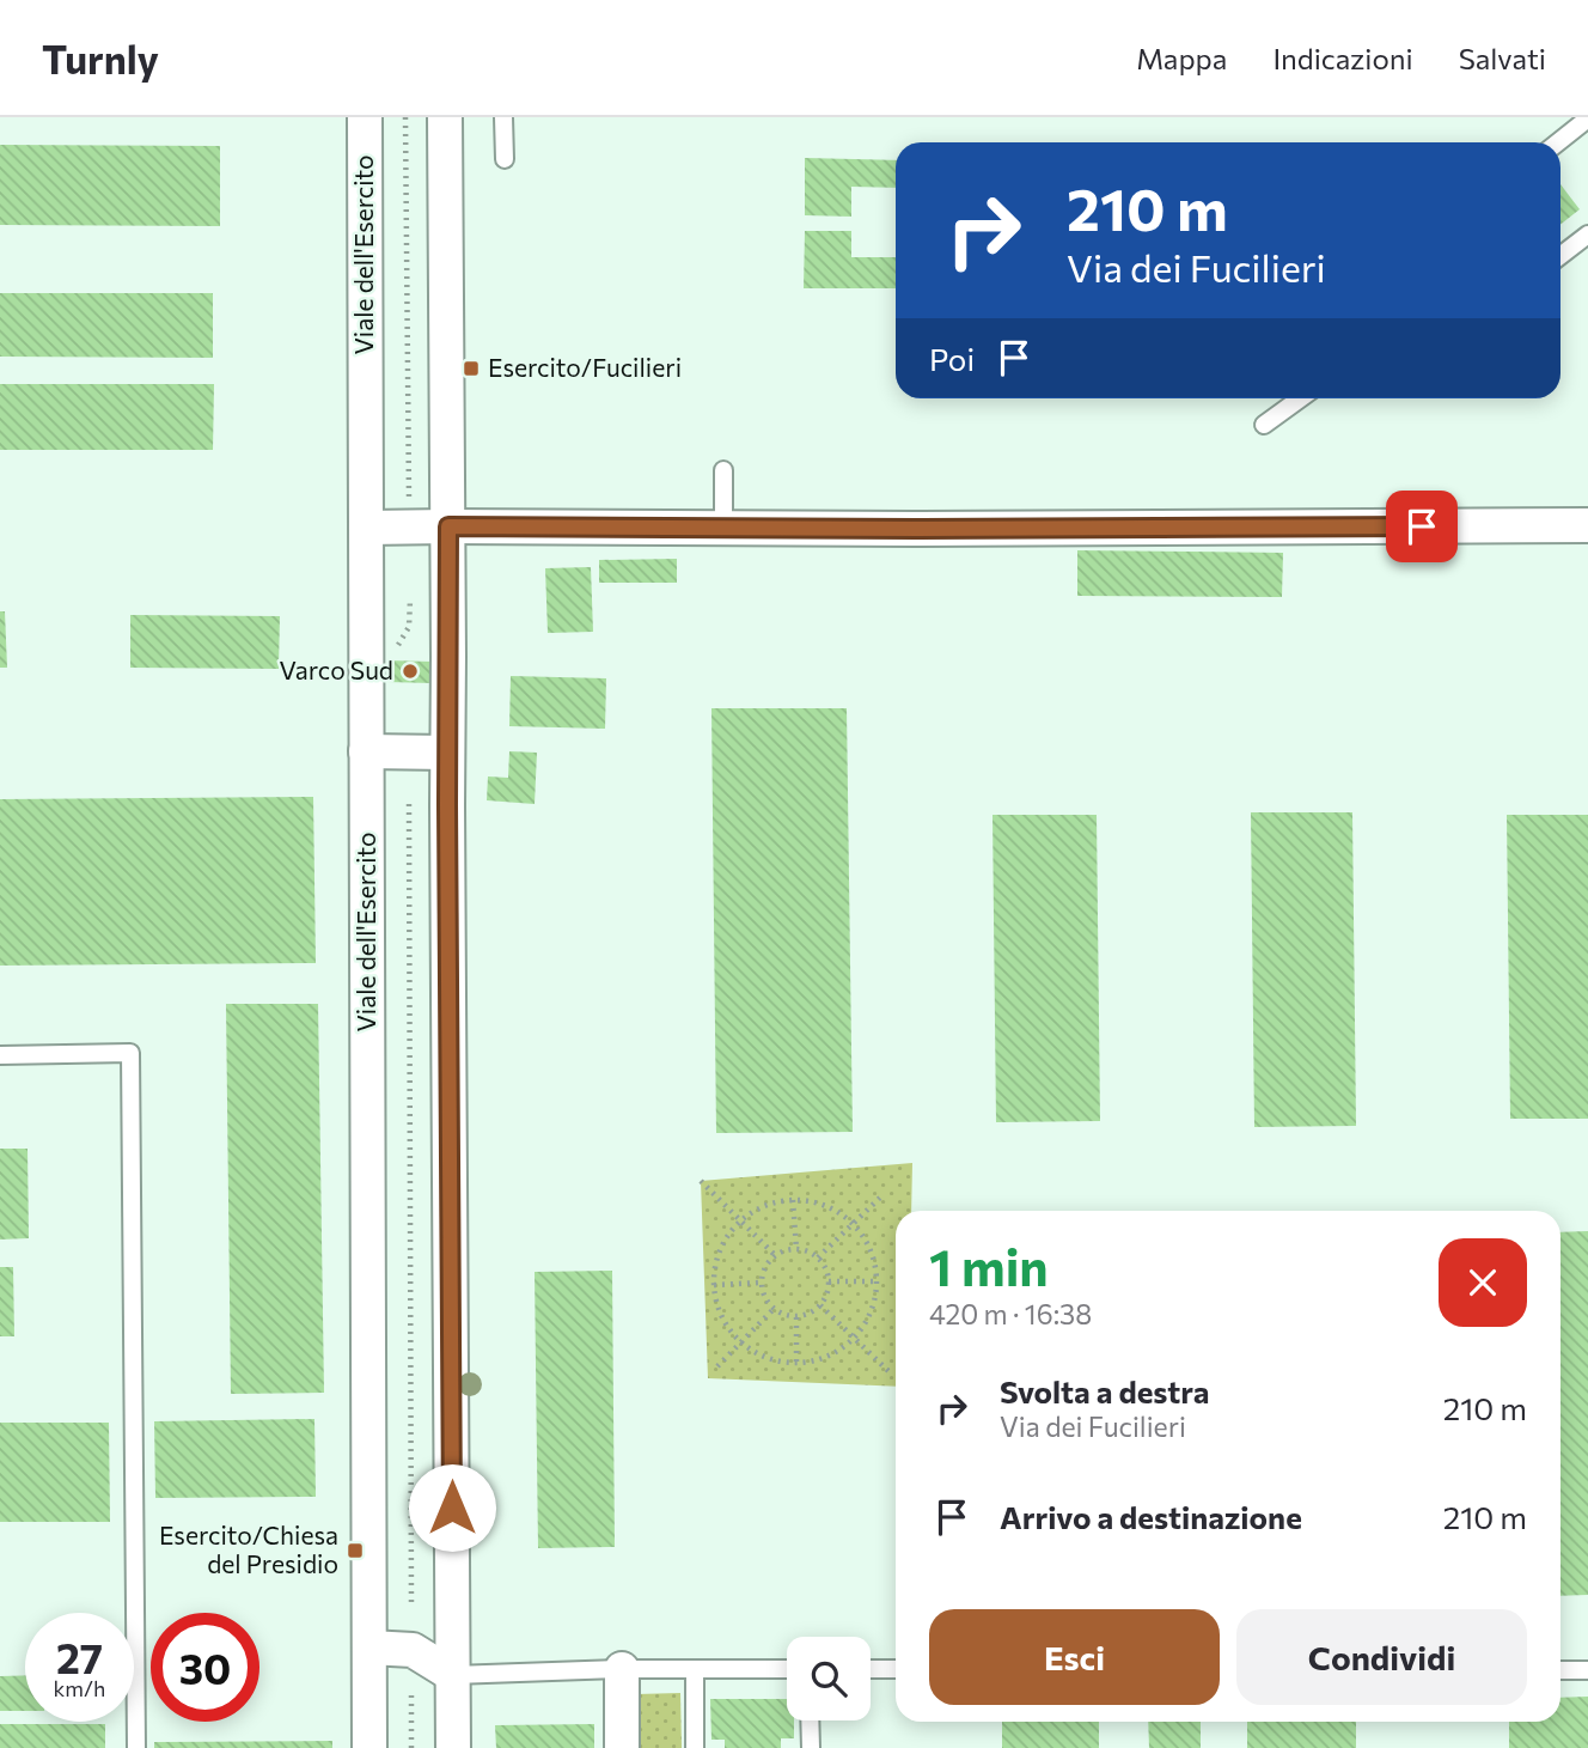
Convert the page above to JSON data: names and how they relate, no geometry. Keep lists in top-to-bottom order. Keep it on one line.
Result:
{"streets":{"street":["Viale dell'Esercito"]},"places":{"transit":["Esercito/Fucilieri","Esercito/Chiesa del Presidio"],"other":["Varco Sud"]},"page":{"header":"Turnly","nav":["Mappa","Indicazioni","Salvati"],"turn":["210 m","Via dei Fucilieri"],"then":"Poi","heading":["1 min","420 m · 16:38"],"list":[{"name":"Svolta a destra","note":"Via dei Fucilieri","value":"210 m"},{"name":"Arrivo a destinazione","value":"210 m"}],"buttons":["Esci","Condividi"],"speed":"27 km/h","limit":"30"}}
